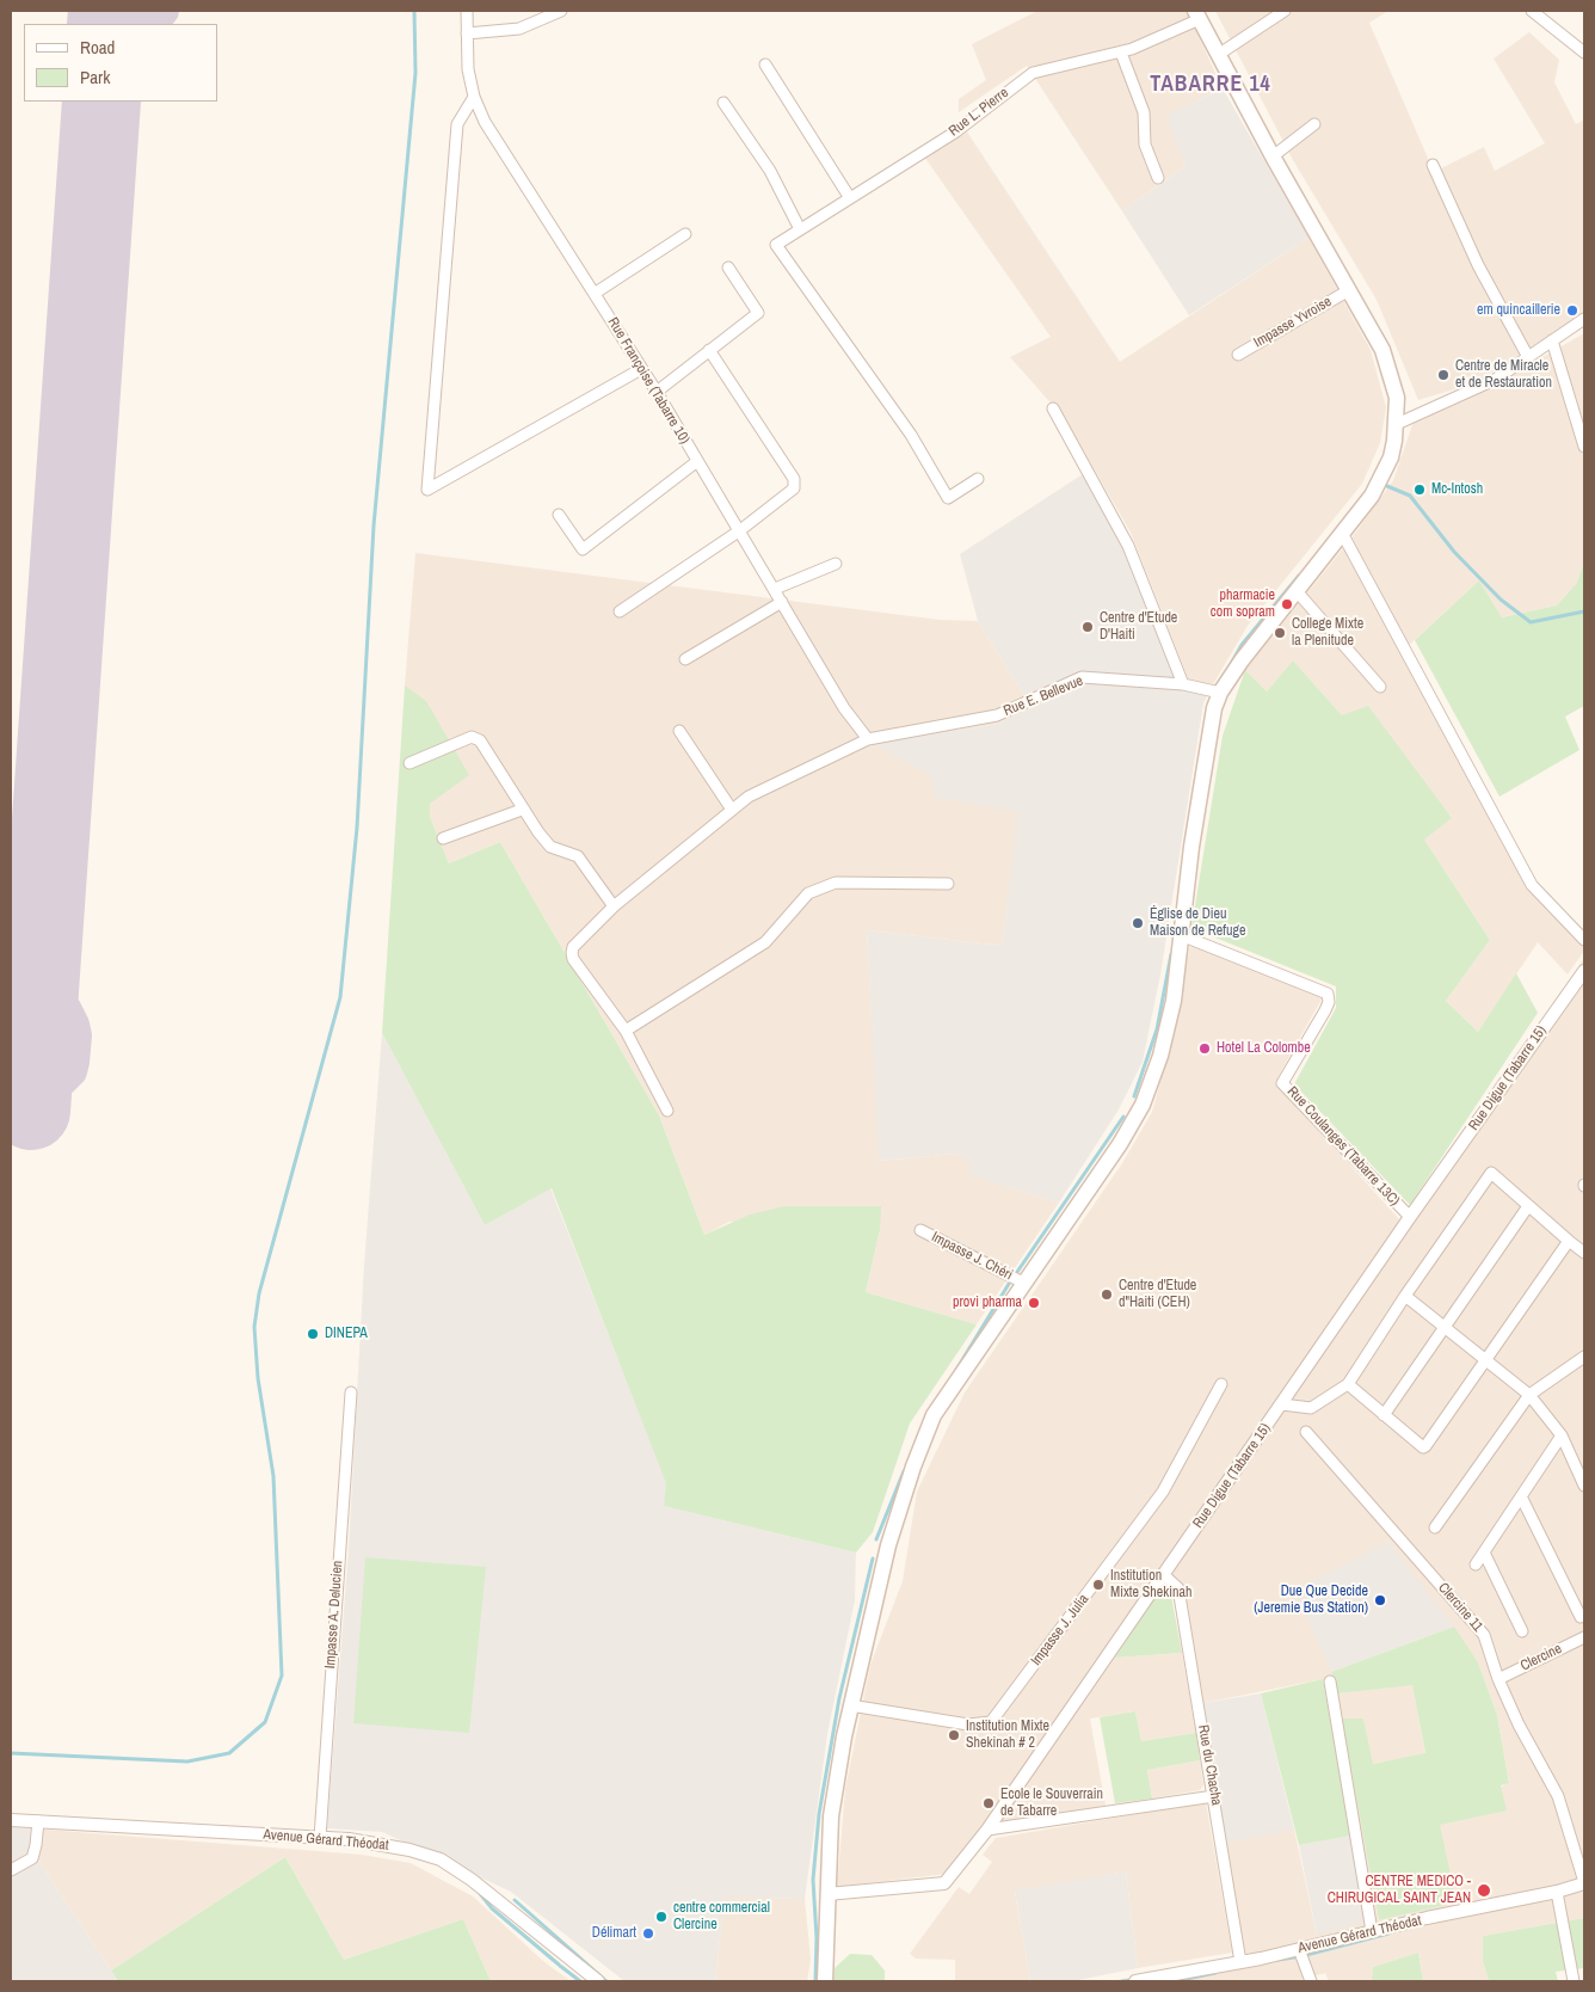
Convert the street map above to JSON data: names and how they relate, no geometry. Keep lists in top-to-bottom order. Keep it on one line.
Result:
{"streets":{"street":["Rue L. Pierre","Impasse Yvroise","Rue Françoise (Tabarre 10)","Rue E. Bellevue","Rue Digue (Tabarre 15)","Rue Coulanges (Tabarre 13C)","Impasse J. Chéri","Clercine 11","Impasse A. Delucien","Impasse J. Julia","Clercine","Rue du Chacha","Avenue Gérard Théodat"]},"crossings":[["Rue Françoise (Tabarre 10)","Rue E. Bellevue"],["Rue Digue (Tabarre 15)","Rue Coulanges (Tabarre 13C)"],["Rue Digue (Tabarre 15)","Rue du Chacha"],["Clercine 11","Clercine"],["Clercine 11","Avenue Gérard Théodat"],["Impasse A. Delucien","Avenue Gérard Théodat"],["Rue du Chacha","Avenue Gérard Théodat"]],"districts":["TABARRE 14"],"places":["em quincaillerie","Centre de Miracle et de Restauration","Mc-Intosh","pharmacie com sopram","Centre d'Etude D'Haiti","College Mixte la Plenitude","Église de Dieu Maison de Refuge","Hotel La Colombe","Centre d'Etude d\"Haiti (CEH)","provi pharma","DINEPA","Institution Mixte Shekinah","Due Que Decide (Jeremie Bus Station)","Institution Mixte Shekinah # 2","Ecole le Souverrain de Tabarre","CENTRE MEDICO - CHIRUGICAL SAINT JEAN","centre commercial Clercine","Délimart"],"legend":["Road","Park"]}
